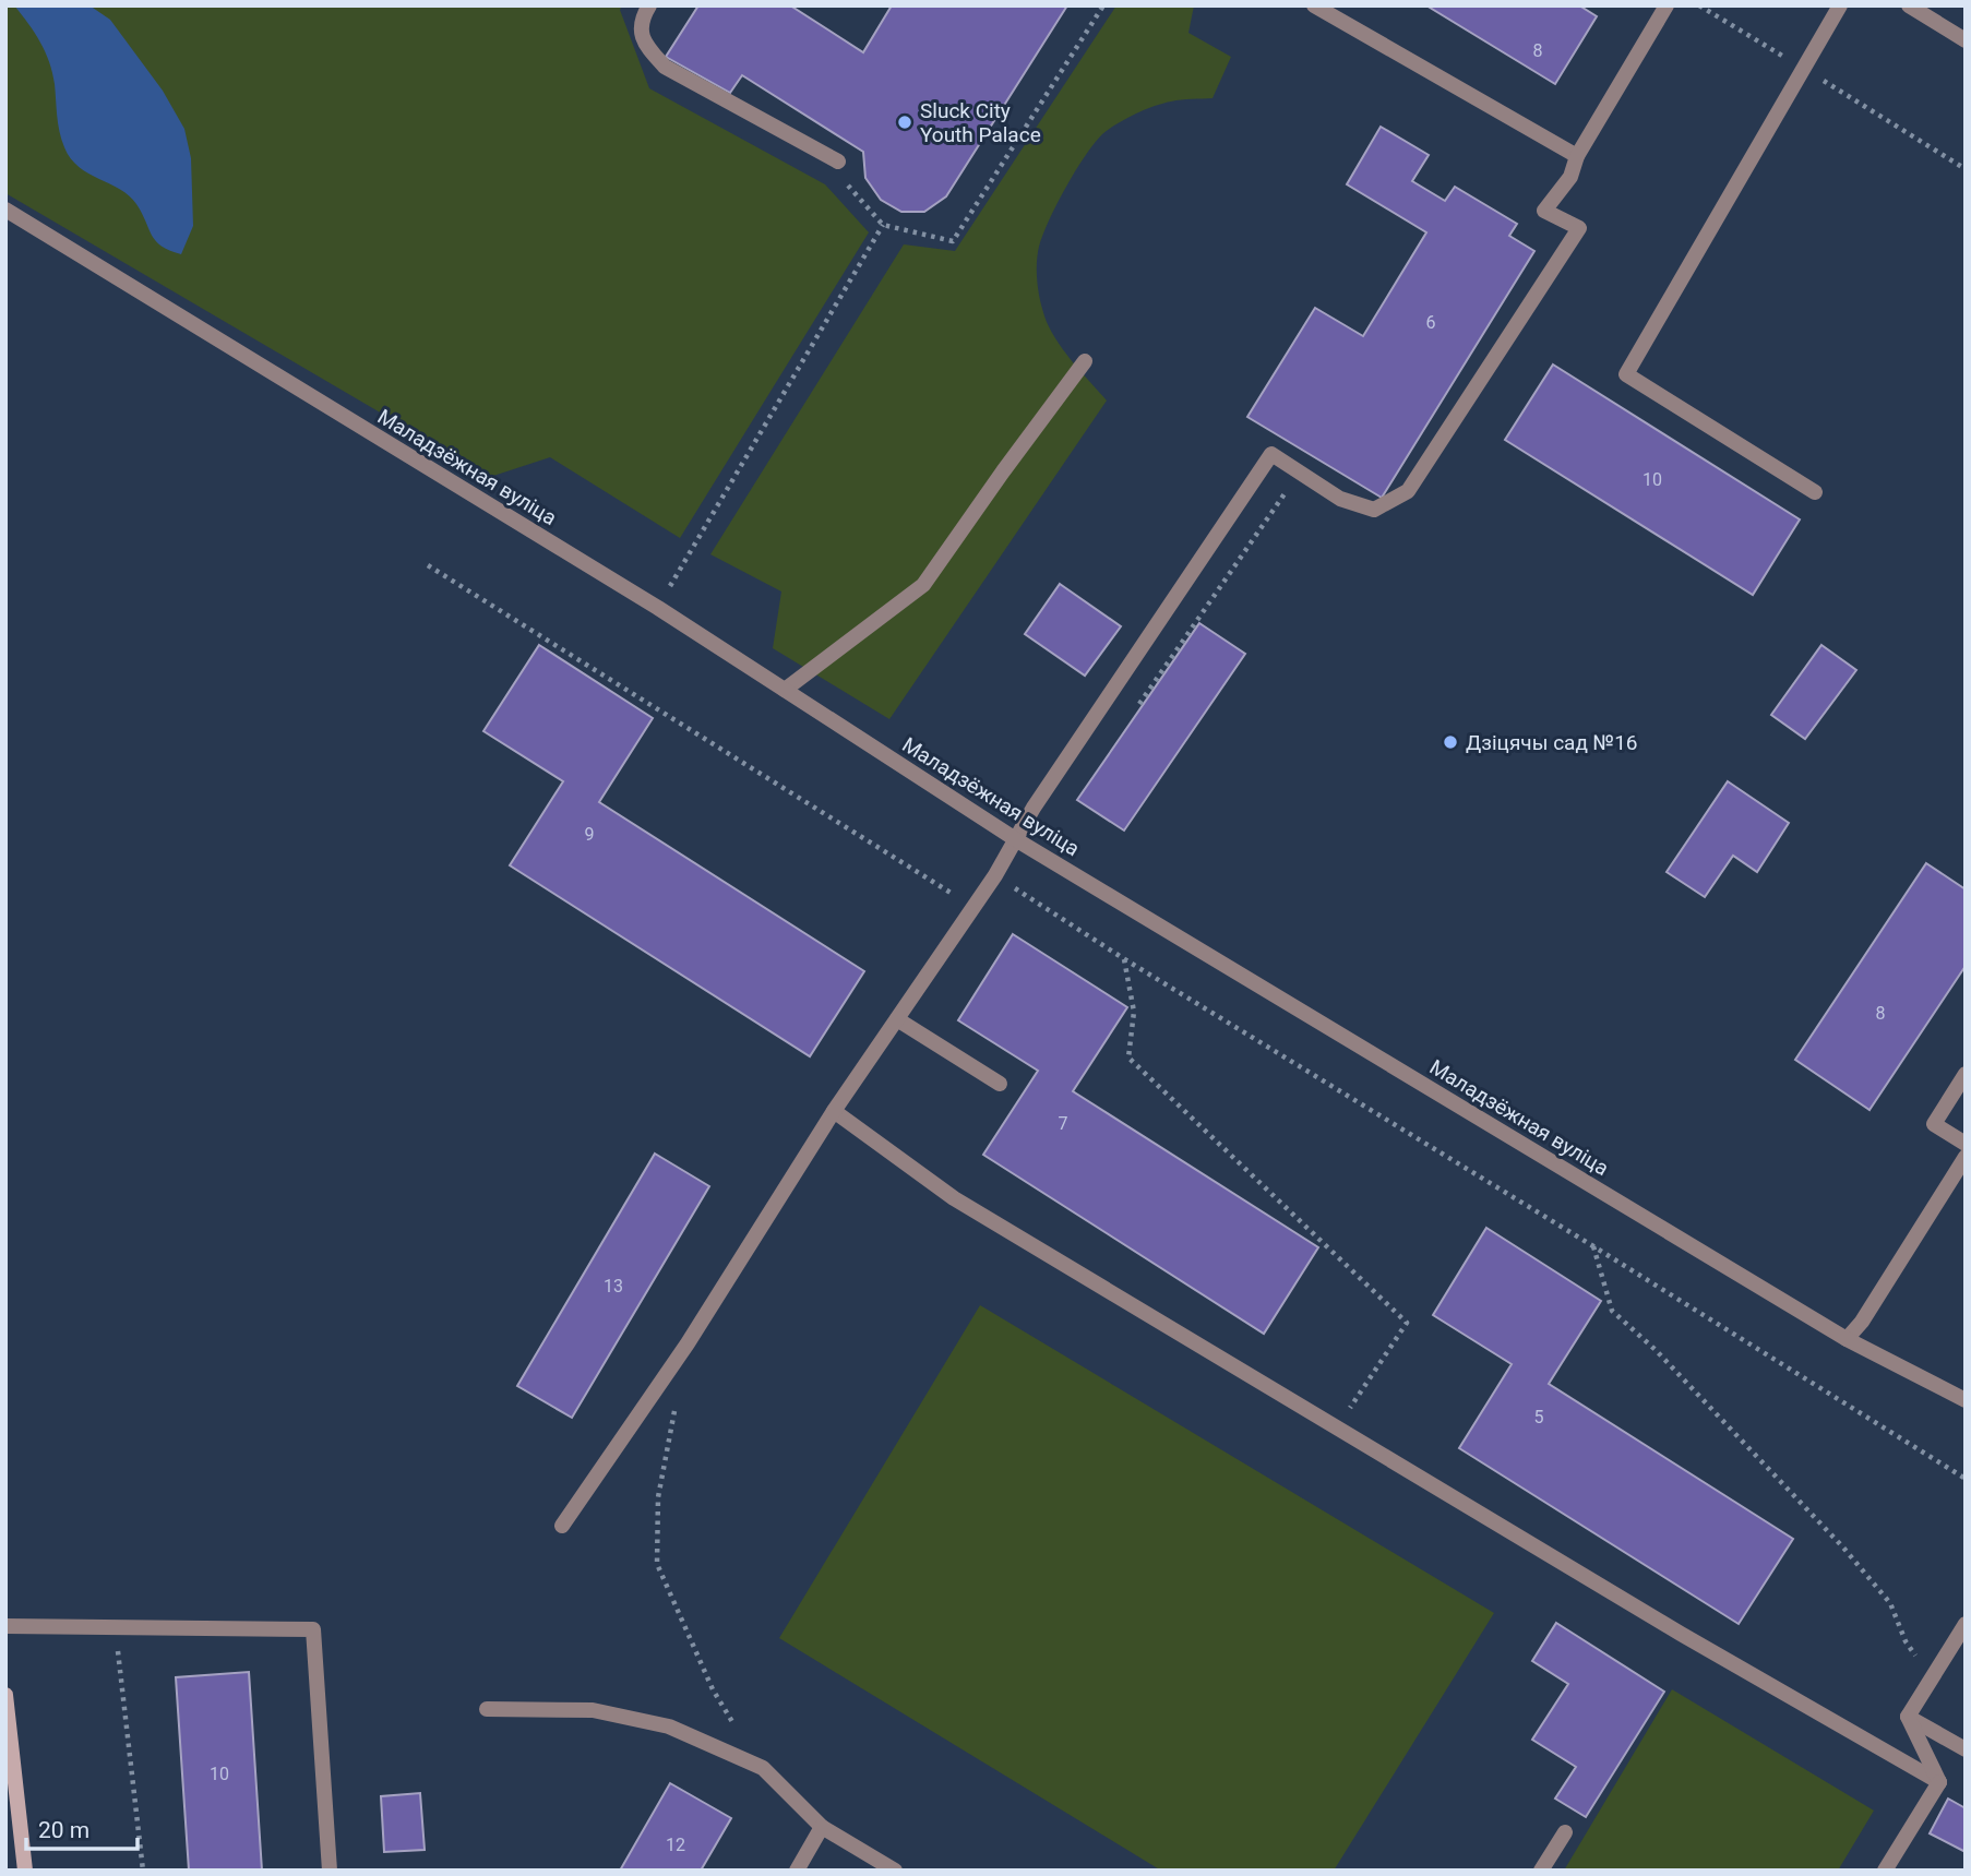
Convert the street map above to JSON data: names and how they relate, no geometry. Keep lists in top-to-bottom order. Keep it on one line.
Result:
{"streets":{"street":["Маладзёжная вуліца"]},"places":["Sluck City Youth Palace","Дзіцячы сад №16"],"house_numbers":["8","6","10","9","8","7","13","5","10","12"],"scale_bar":"20 m"}
